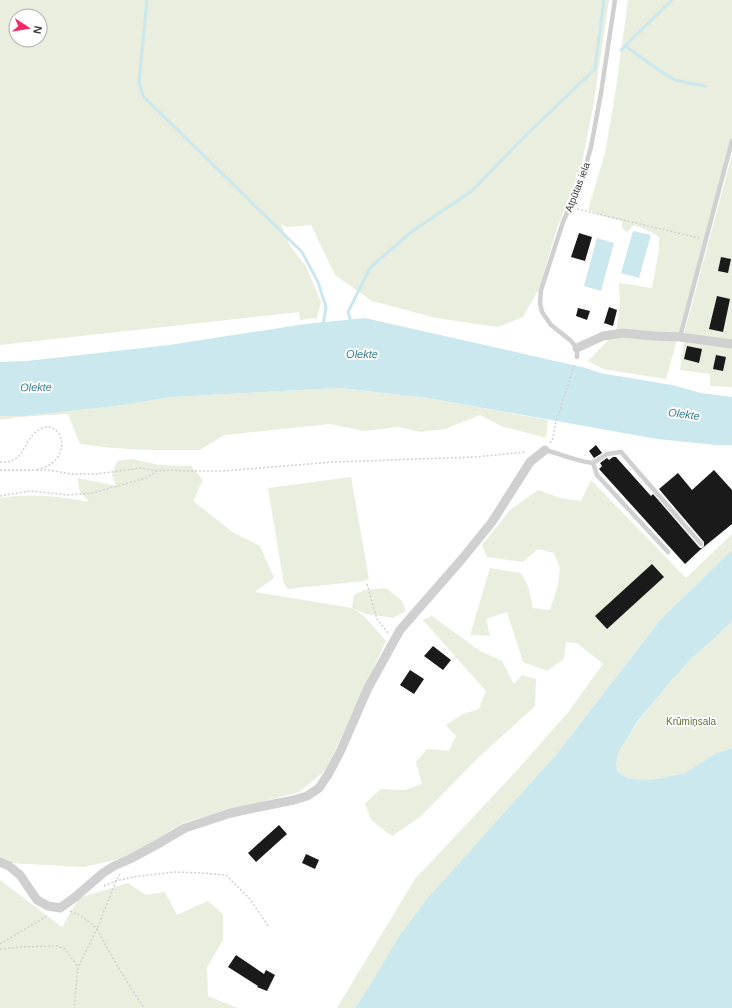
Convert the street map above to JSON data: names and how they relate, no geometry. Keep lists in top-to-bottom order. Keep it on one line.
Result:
{"streets":{"lane":["Atpūtas iela"]},"water":["Olekte"],"parks":["Krūmiņsala"],"north":"right"}
